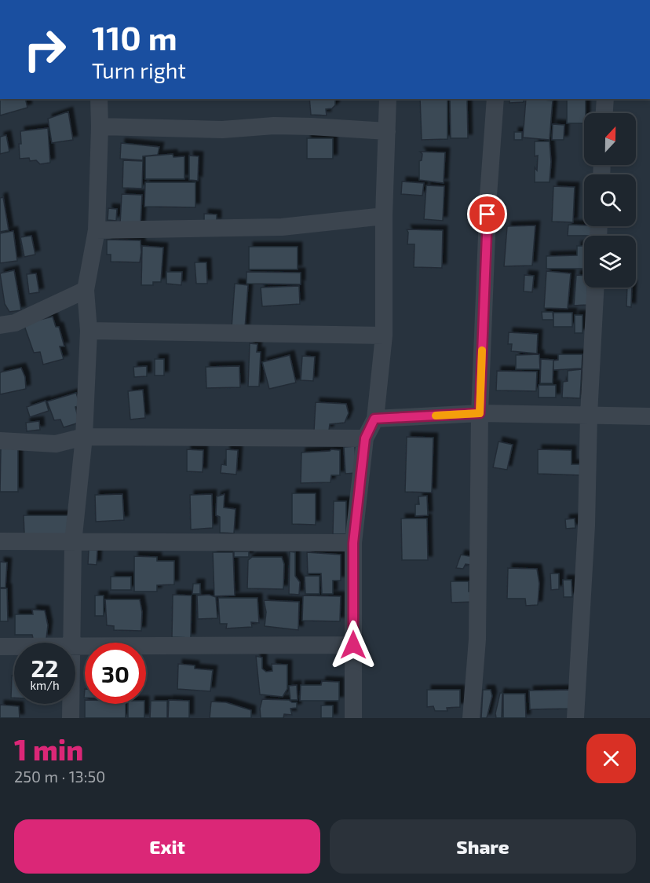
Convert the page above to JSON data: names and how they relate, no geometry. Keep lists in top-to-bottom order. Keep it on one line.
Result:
{"north":"top","page":{"turn":["110 m","Turn right"],"speed":"22 km/h","limit":"30","heading":["1 min","250 m · 13:50"],"buttons":["Exit","Share"]}}
